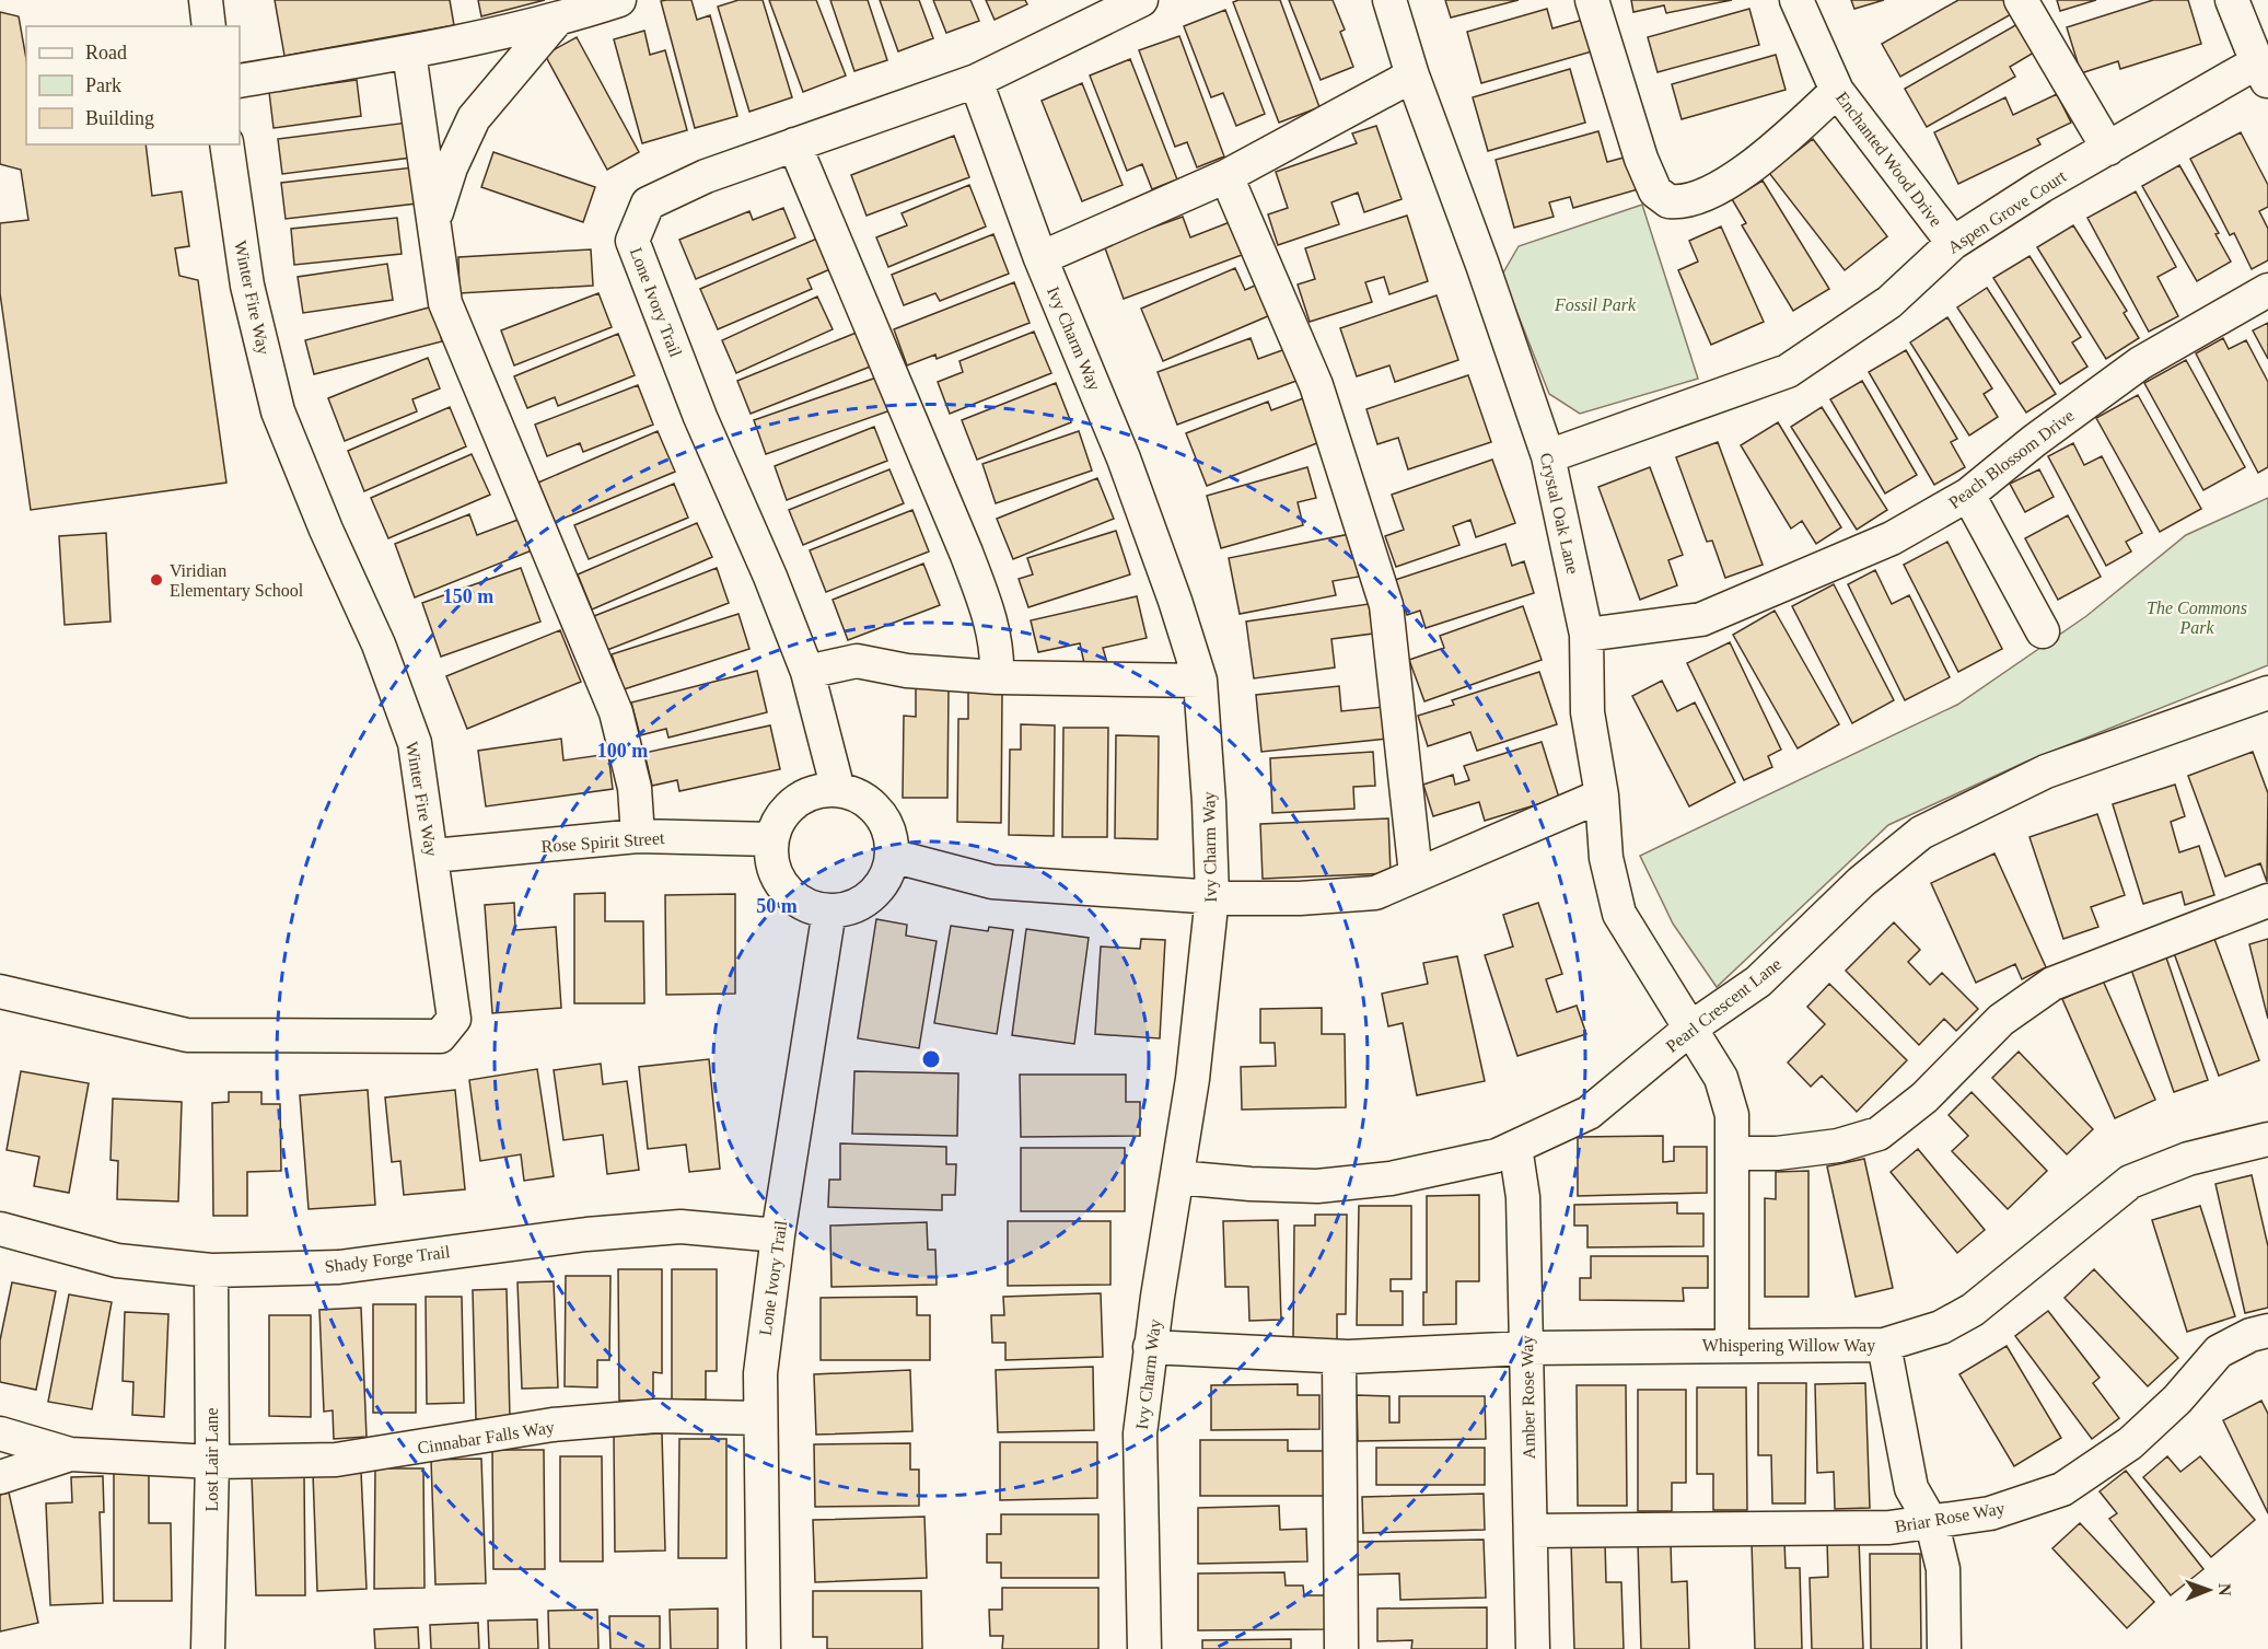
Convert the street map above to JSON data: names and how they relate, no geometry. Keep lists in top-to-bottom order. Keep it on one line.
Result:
{"streets":{"street":["Enchanted Wood Drive","Aspen Grove Court","Winter Fire Way","Lone Ivory Trail","Ivy Charm Way","Peach Blossom Drive","Crystal Oak Lane","Rose Spirit Street","Pearl Crescent Lane","Shady Forge Trail","Whispering Willow Way","Amber Rose Way","Cinnabar Falls Way","Lost Lair Lane","Briar Rose Way"]},"crossings":[["Enchanted Wood Drive","Aspen Grove Court"],["Aspen Grove Court","Crystal Oak Lane"],["Winter Fire Way","Rose Spirit Street"],["Lone Ivory Trail","Ivy Charm Way"],["Lone Ivory Trail","Rose Spirit Street"],["Lone Ivory Trail","Shady Forge Trail"],["Lone Ivory Trail","Cinnabar Falls Way"],["Ivy Charm Way","Pearl Crescent Lane"],["Ivy Charm Way","Whispering Willow Way"],["Peach Blossom Drive","Crystal Oak Lane"],["Crystal Oak Lane","Pearl Crescent Lane"],["Crystal Oak Lane","Whispering Willow Way"],["Pearl Crescent Lane","Amber Rose Way"],["Shady Forge Trail","Lost Lair Lane"],["Whispering Willow Way","Amber Rose Way"],["Amber Rose Way","Briar Rose Way"],["Cinnabar Falls Way","Lost Lair Lane"]],"parks":["Fossil Park","The Commons Park"],"places":["Viridian Elementary School"],"legend":["Road","Park","Building"],"north":"right","rings":["150 m","100 m","50 m"]}
